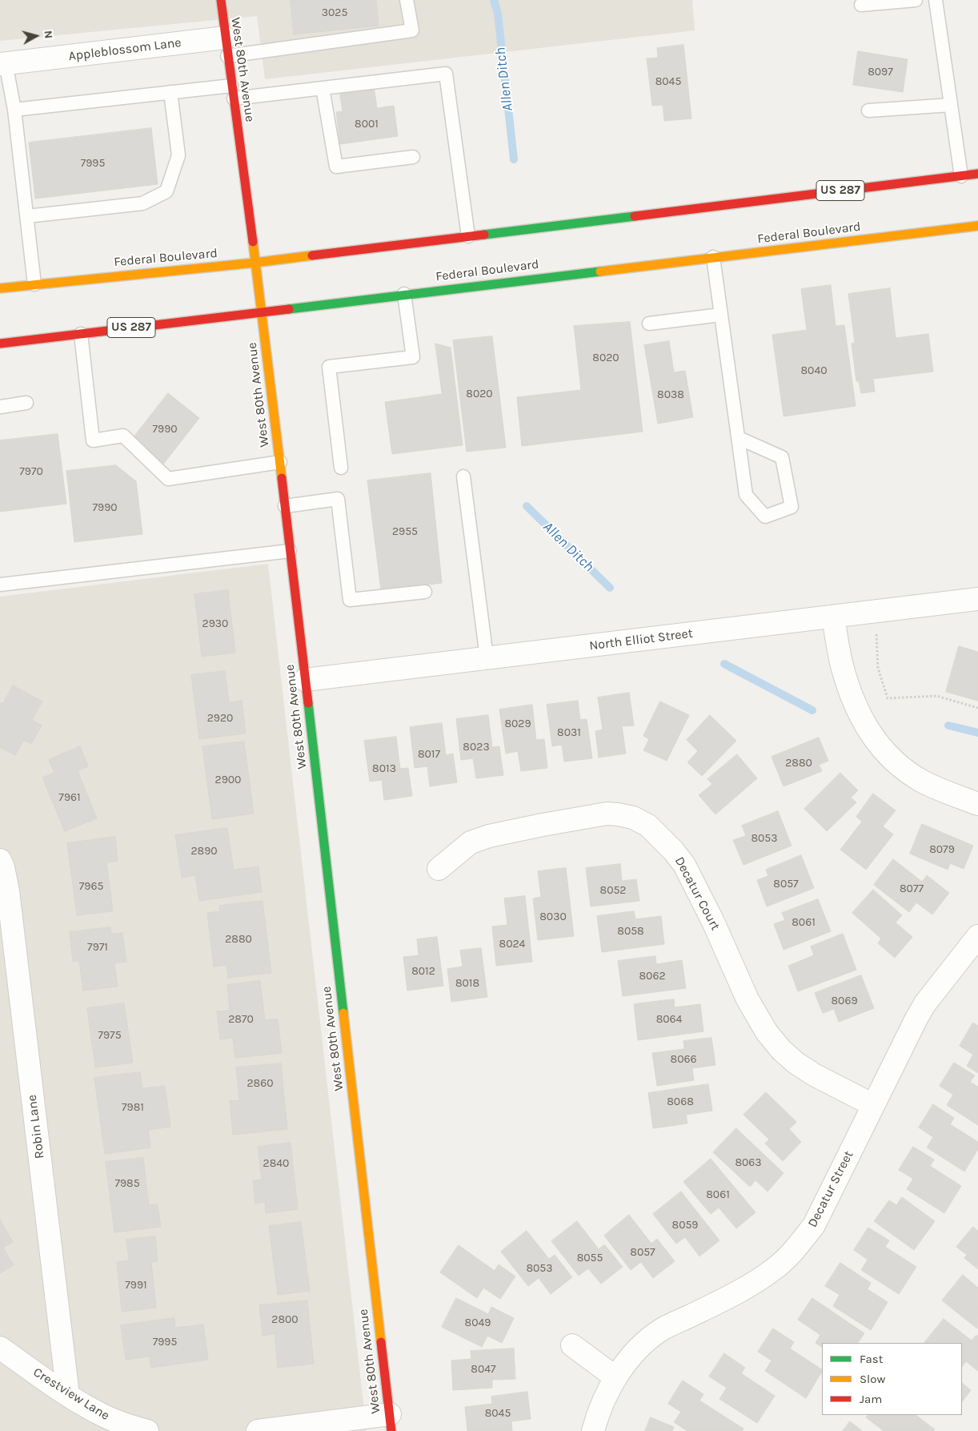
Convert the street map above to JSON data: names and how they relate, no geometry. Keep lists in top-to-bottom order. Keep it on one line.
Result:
{"streets":{"main road":["West 80th Avenue","US 287","Federal Boulevard"],"street":["Appleblossom Lane","North Elliot Street","Decatur Court","Robin Lane","Decatur Street","Crestview Lane"]},"crossings":[["Appleblossom Lane","West 80th Avenue"],["West 80th Avenue","Federal Boulevard"],["West 80th Avenue","North Elliot Street"],["Decatur Court","Decatur Street"],["Robin Lane","Crestview Lane"]],"water":["Allen Ditch"],"house_numbers":["3025","8097","8045","8001","7995","8020","8040","8020","8038","7990","7970","7990","2955","2930","2920","8029","8031","8023","8017","2880","8013","2900","7961","8053","8079","2890","8057","7965","8077","8052","8030","8061","8058","2880","8024","7971","8012","8062","8018","8069","2870","8064","7975","8066","2860","8068","7981","8063","2840","7985","8061","8059","8057","8055","8053","7991","2800","8049","7995","8047","8045"],"legend":["Fast","Slow","Jam"],"north":"right"}
